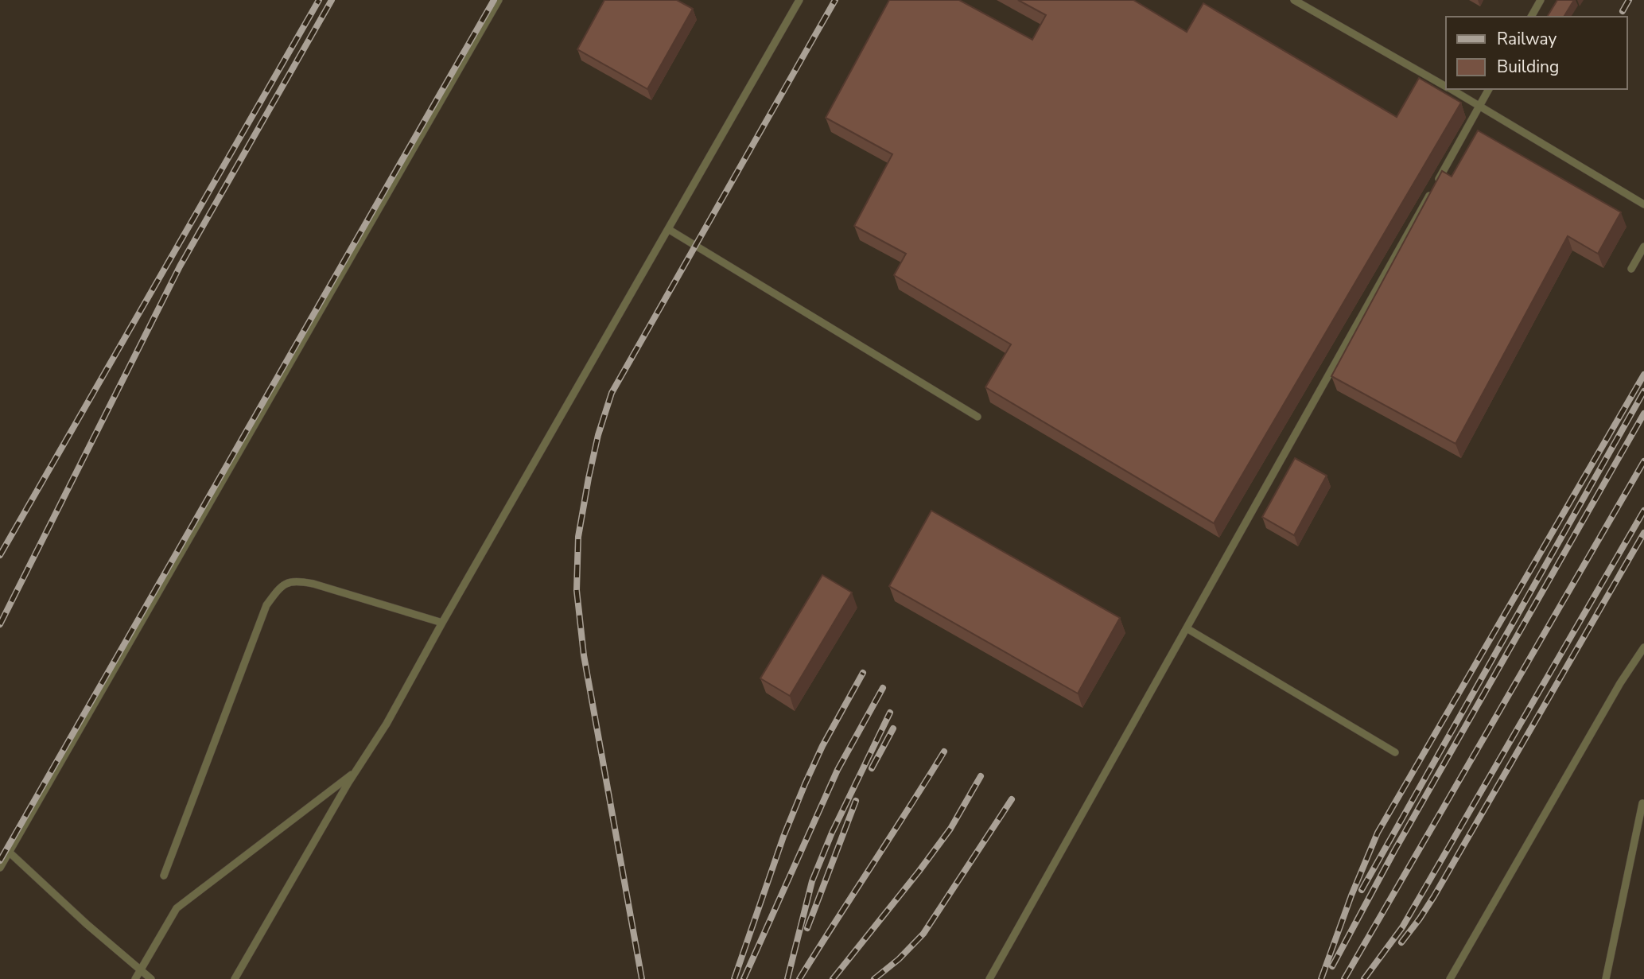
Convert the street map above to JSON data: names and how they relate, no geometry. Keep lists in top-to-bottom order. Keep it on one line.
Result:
{"legend":["Railway","Building"]}
